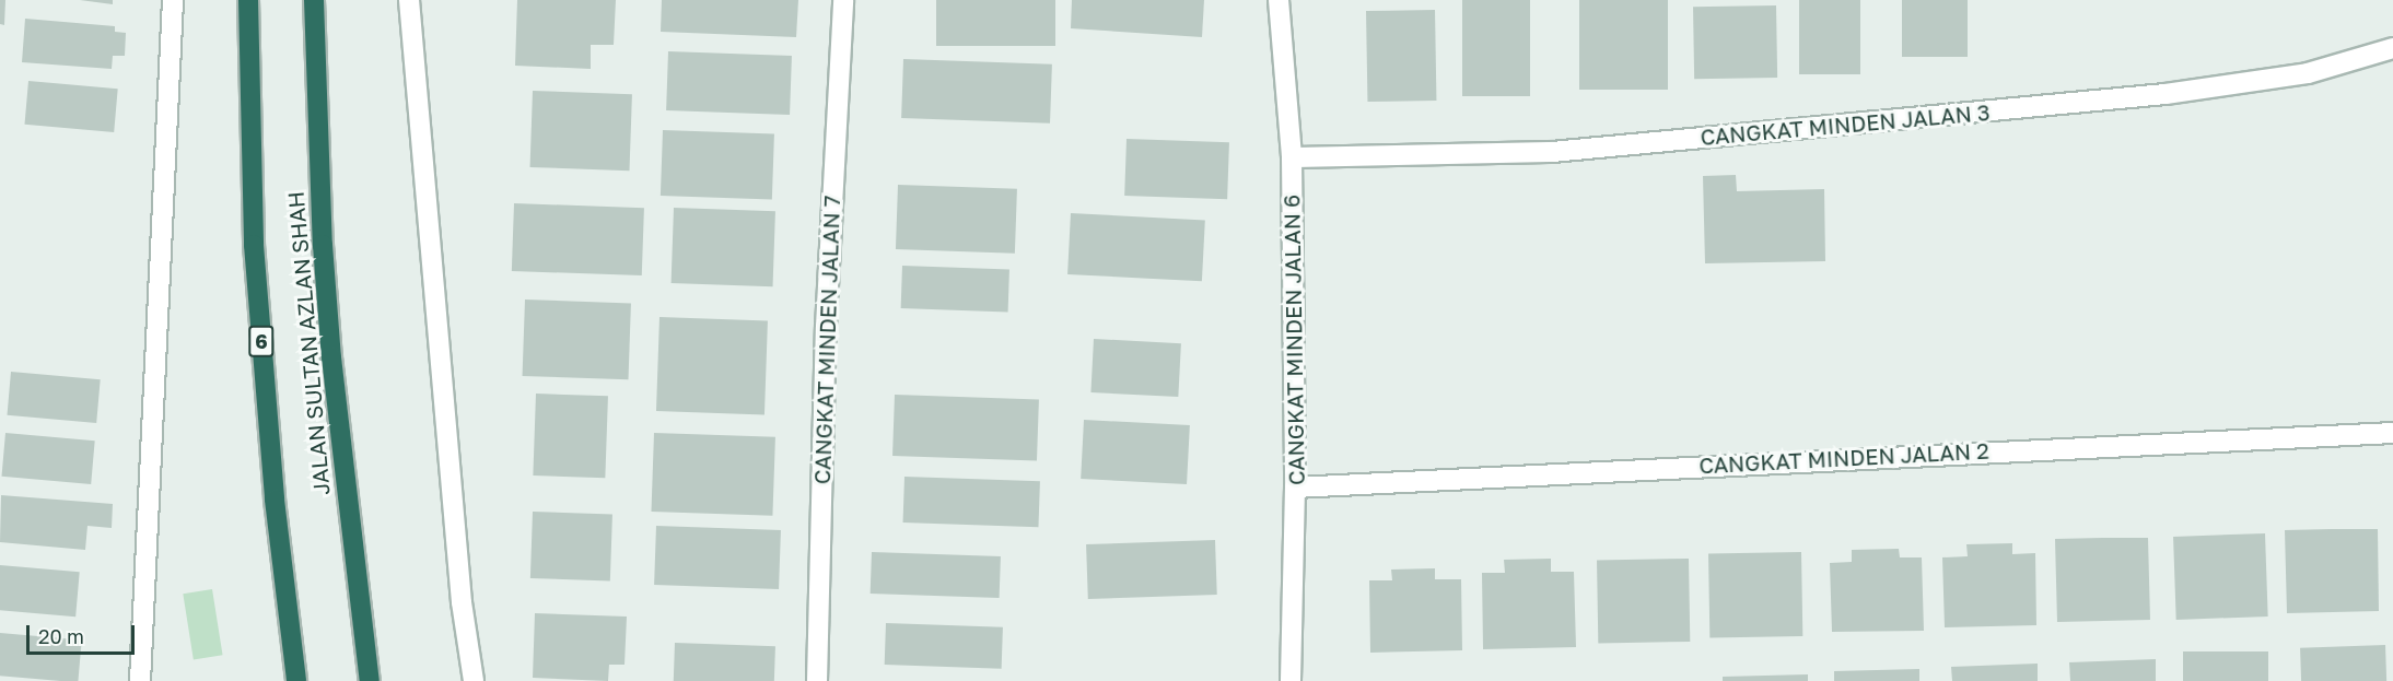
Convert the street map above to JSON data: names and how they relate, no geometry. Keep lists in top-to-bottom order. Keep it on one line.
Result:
{"streets":{"highway":["6","JALAN SULTAN AZLAN SHAH"],"street":["CANGKAT MINDEN JALAN 3","CANGKAT MINDEN JALAN 7","CANGKAT MINDEN JALAN 6","CANGKAT MINDEN JALAN 2"]},"crossings":[["CANGKAT MINDEN JALAN 3","CANGKAT MINDEN JALAN 6"],["CANGKAT MINDEN JALAN 6","CANGKAT MINDEN JALAN 2"]],"scale_bar":"20 m"}
